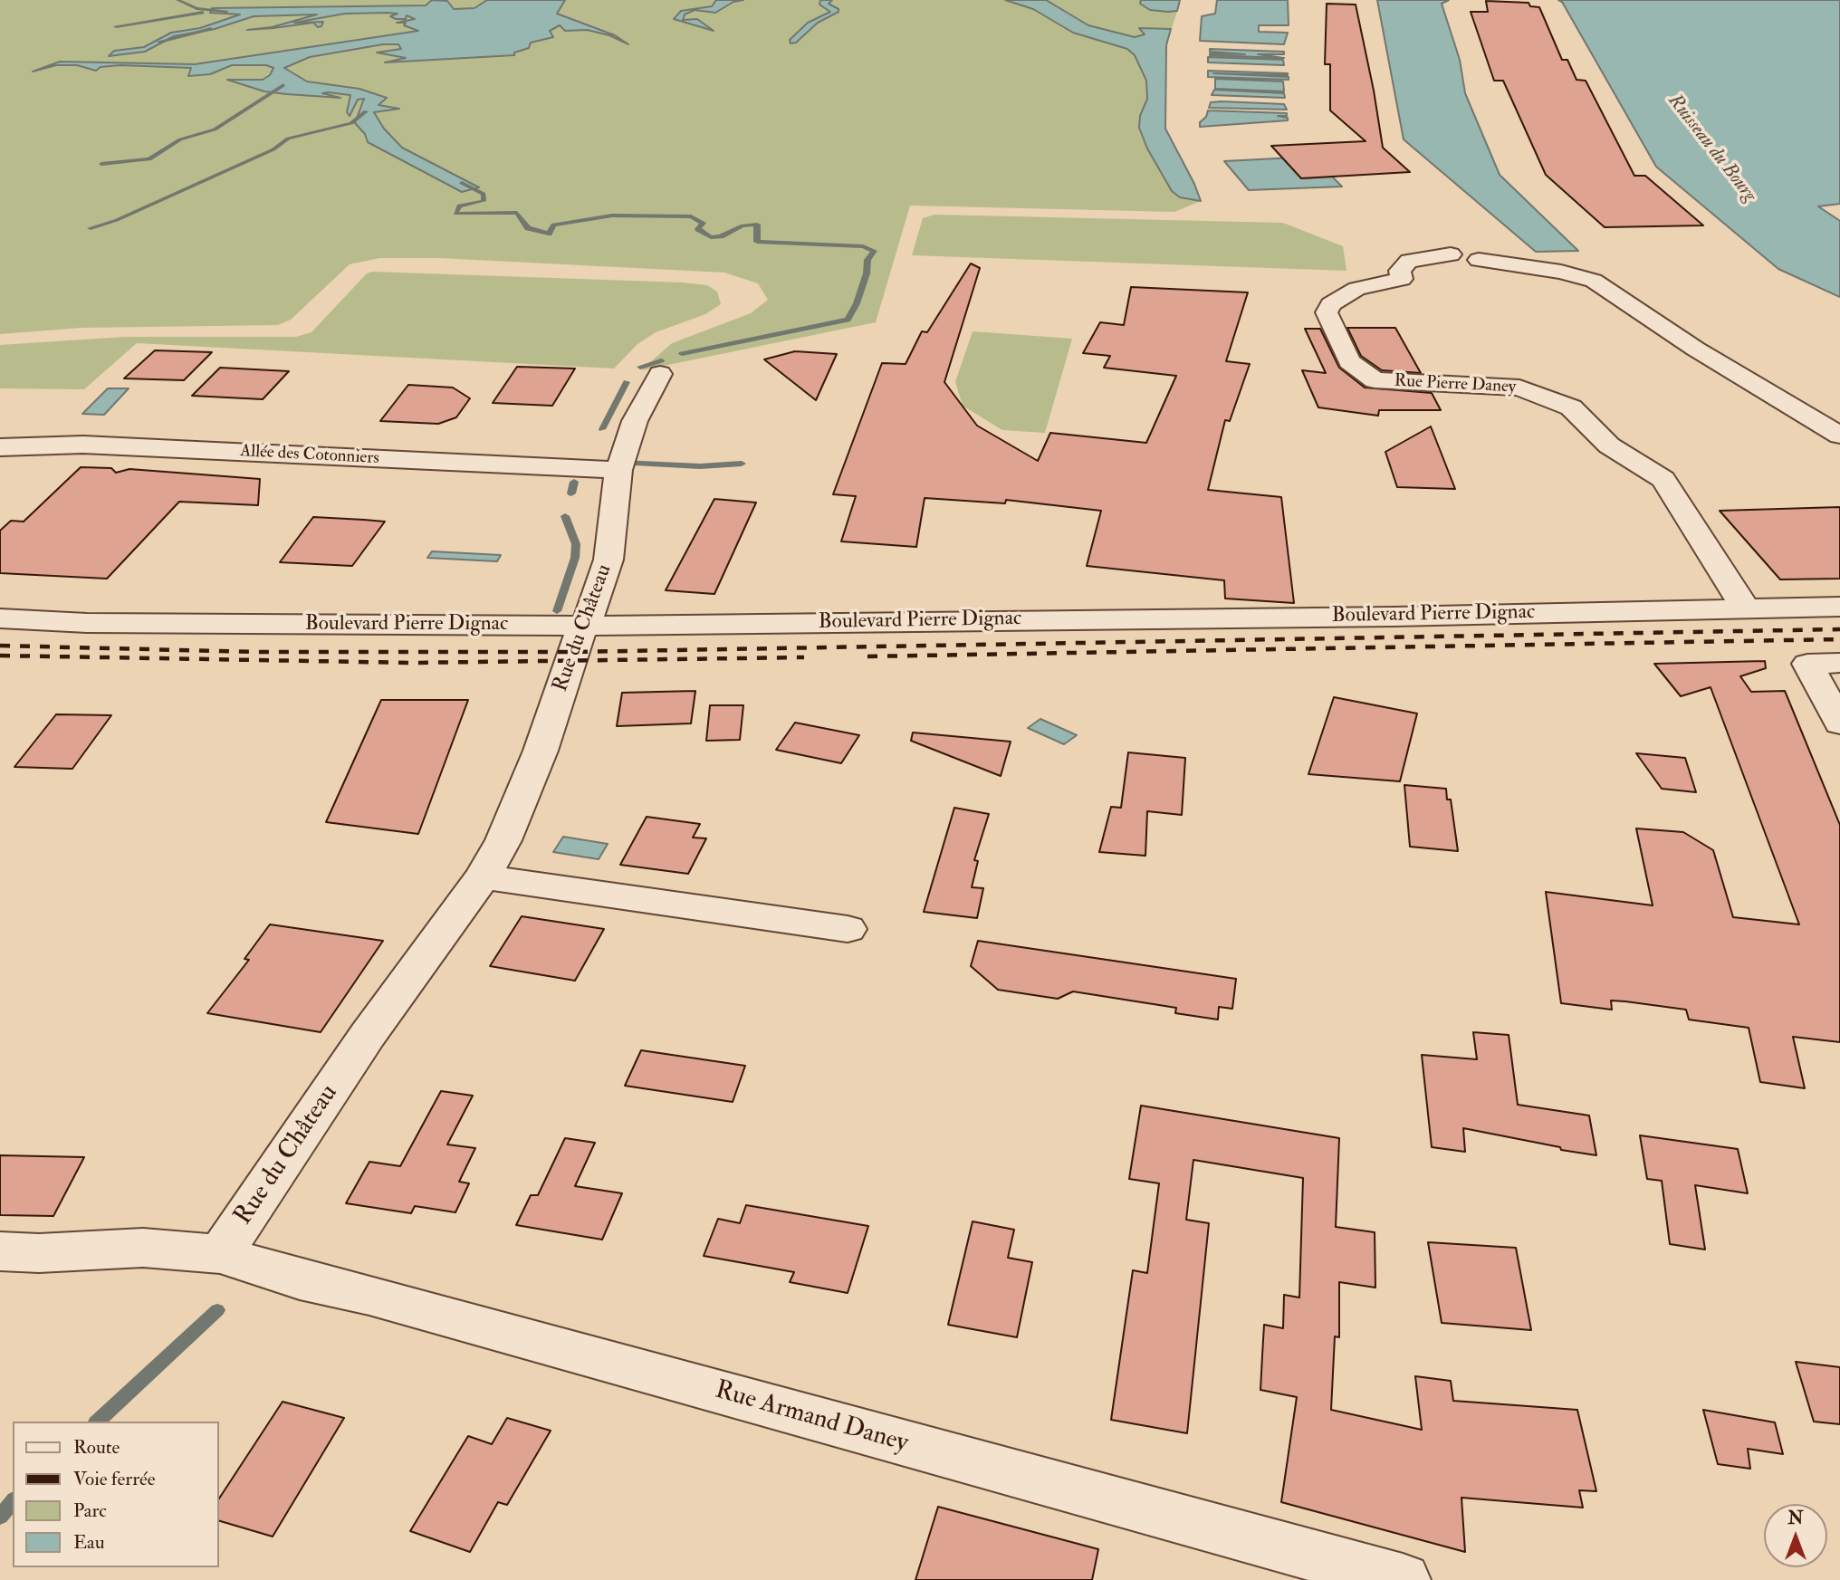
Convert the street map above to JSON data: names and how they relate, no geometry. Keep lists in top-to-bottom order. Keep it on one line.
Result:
{"streets":{"street":["Rue Pierre Daney","Allée des Cotonniers","Boulevard Pierre Dignac","Rue du Château","Rue Armand Daney"]},"crossings":[["Rue Pierre Daney","Boulevard Pierre Dignac"],["Allée des Cotonniers","Rue du Château"],["Boulevard Pierre Dignac","Rue du Château"],["Rue du Château","Rue Armand Daney"]],"water":["Ruisseau du Bourg"],"legend":["Route","Voie ferrée","Parc","Eau"],"north":"top"}
